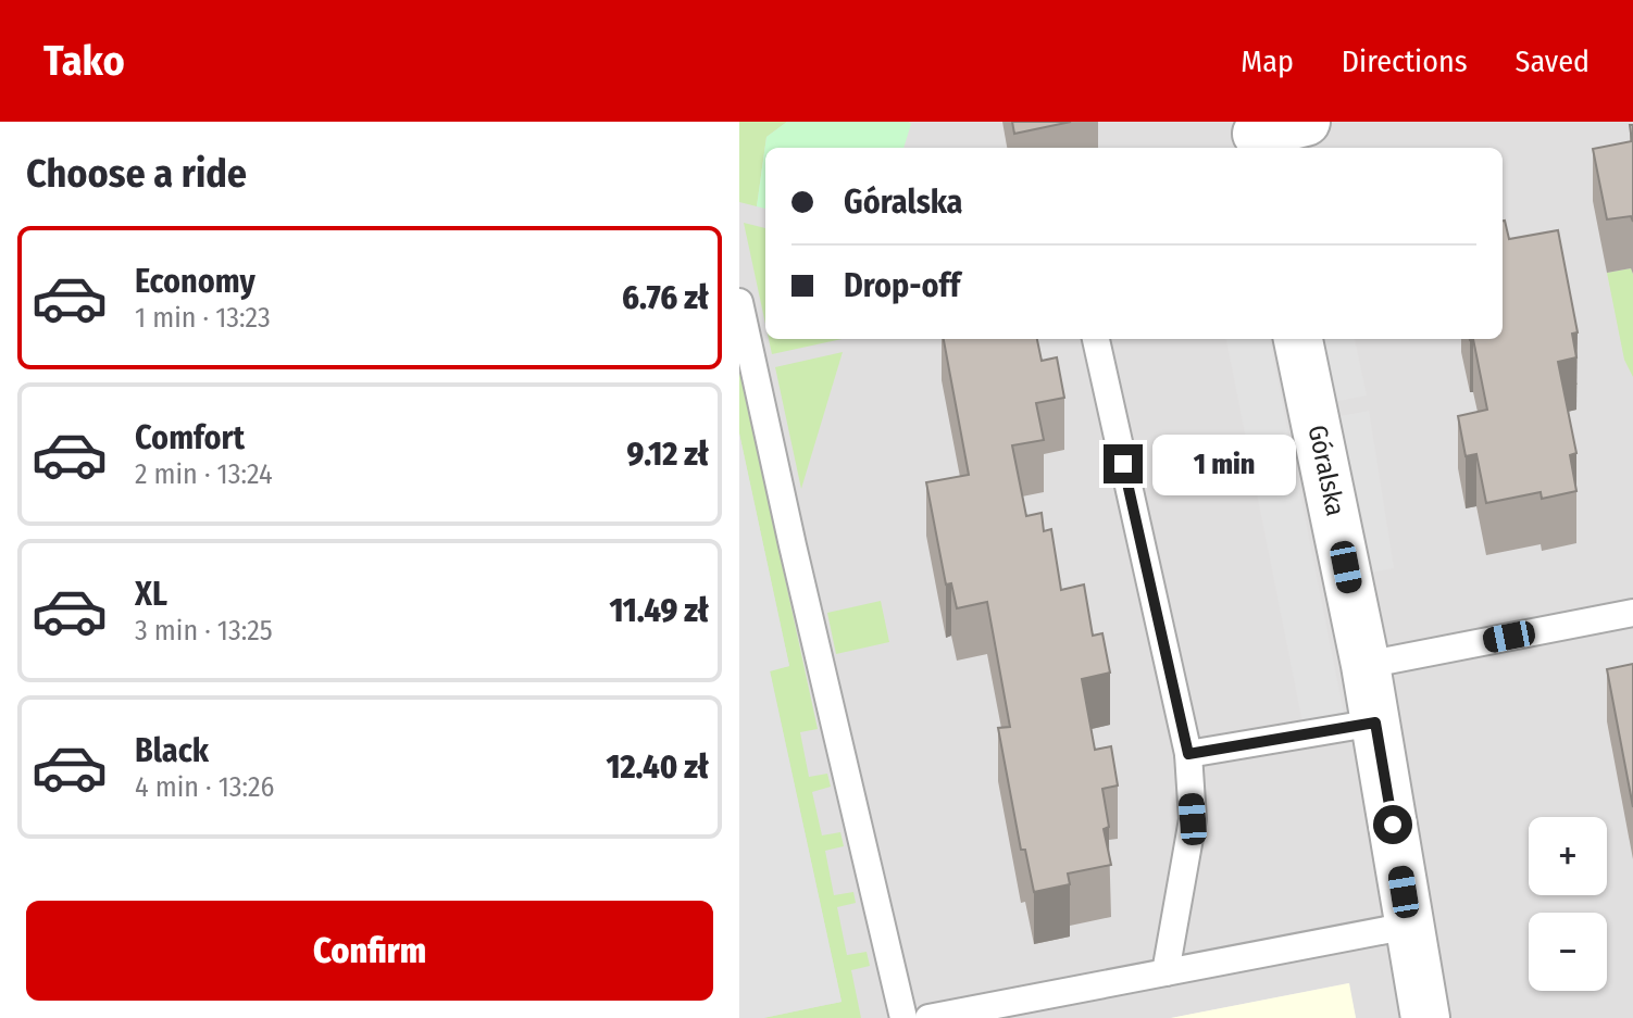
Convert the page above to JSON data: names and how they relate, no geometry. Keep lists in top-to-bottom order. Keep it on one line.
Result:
{"streets":{"street":["Góralska"]},"page":{"header":"Tako","nav":["Map","Directions","Saved"],"heading":"Choose a ride","banner":["Góralska","Drop-off"],"list":[{"name":"Economy","note":"1 min · 13:23","value":"6.76 zł"},{"name":"Comfort","note":"2 min · 13:24","value":"9.12 zł"},{"name":"XL","note":"3 min · 13:25","value":"11.49 zł"},{"name":"Black","note":"4 min · 13:26","value":"12.40 zł"}],"bubble":"1 min","map_buttons":["+","−"],"buttons":"Confirm"}}
